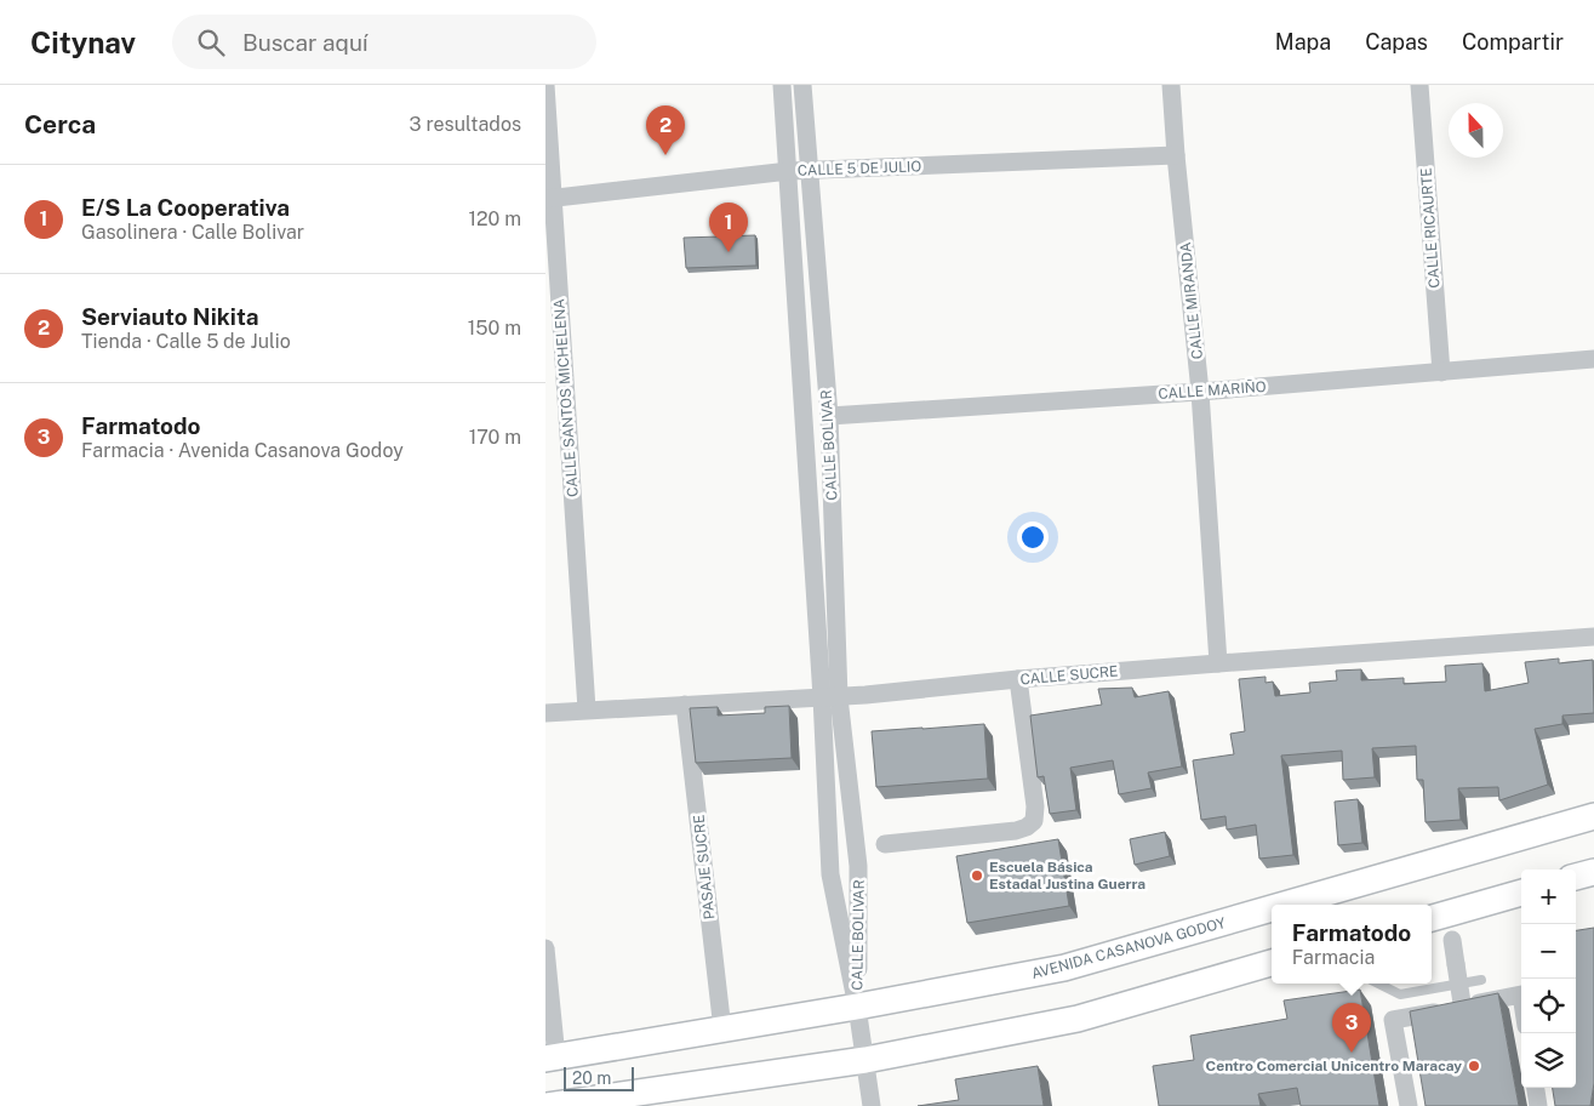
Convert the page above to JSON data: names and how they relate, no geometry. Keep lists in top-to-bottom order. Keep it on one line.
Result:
{"streets":{"street":["CALLE 5 DE JULIO","CALLE RICAURTE","CALLE MIRANDA","CALLE MARIÑO","CALLE SANTOS MICHELENA","CALLE BOLIVAR","CALLE SUCRE","PASAJE SUCRE","AVENIDA CASANOVA GODOY"]},"crossings":[["CALLE 5 DE JULIO","CALLE MIRANDA"],["CALLE 5 DE JULIO","CALLE SANTOS MICHELENA"],["CALLE 5 DE JULIO","CALLE BOLIVAR"],["CALLE RICAURTE","CALLE MARIÑO"],["CALLE MIRANDA","CALLE MARIÑO"],["CALLE MIRANDA","CALLE SUCRE"],["CALLE MARIÑO","CALLE BOLIVAR"],["CALLE SANTOS MICHELENA","CALLE SUCRE"],["CALLE BOLIVAR","CALLE SUCRE"],["CALLE BOLIVAR","AVENIDA CASANOVA GODOY"],["CALLE SUCRE","PASAJE SUCRE"],["PASAJE SUCRE","AVENIDA CASANOVA GODOY"]],"places":["Escuela Básica Estadal Justina Guerra","Centro Comercial Unicentro Maracay"],"scale_bar":"20 m","north":"top","page":{"header":"Citynav","search":"Buscar aquí","nav":["Mapa","Capas","Compartir"],"heading":["Cerca","3 resultados"],"pins":["2","1","3"],"list":[{"mark":"1","name":"E/S La Cooperativa","note":"Gasolinera · Calle Bolivar","value":"120 m"},{"mark":"2","name":"Serviauto Nikita","note":"Tienda · Calle 5 de Julio","value":"150 m"},{"mark":"3","name":"Farmatodo","note":"Farmacia · Avenida Casanova Godoy","value":"170 m"}],"map_buttons":["+","−"],"popup":["Farmatodo","Farmacia"],"scale":"20 m"}}
